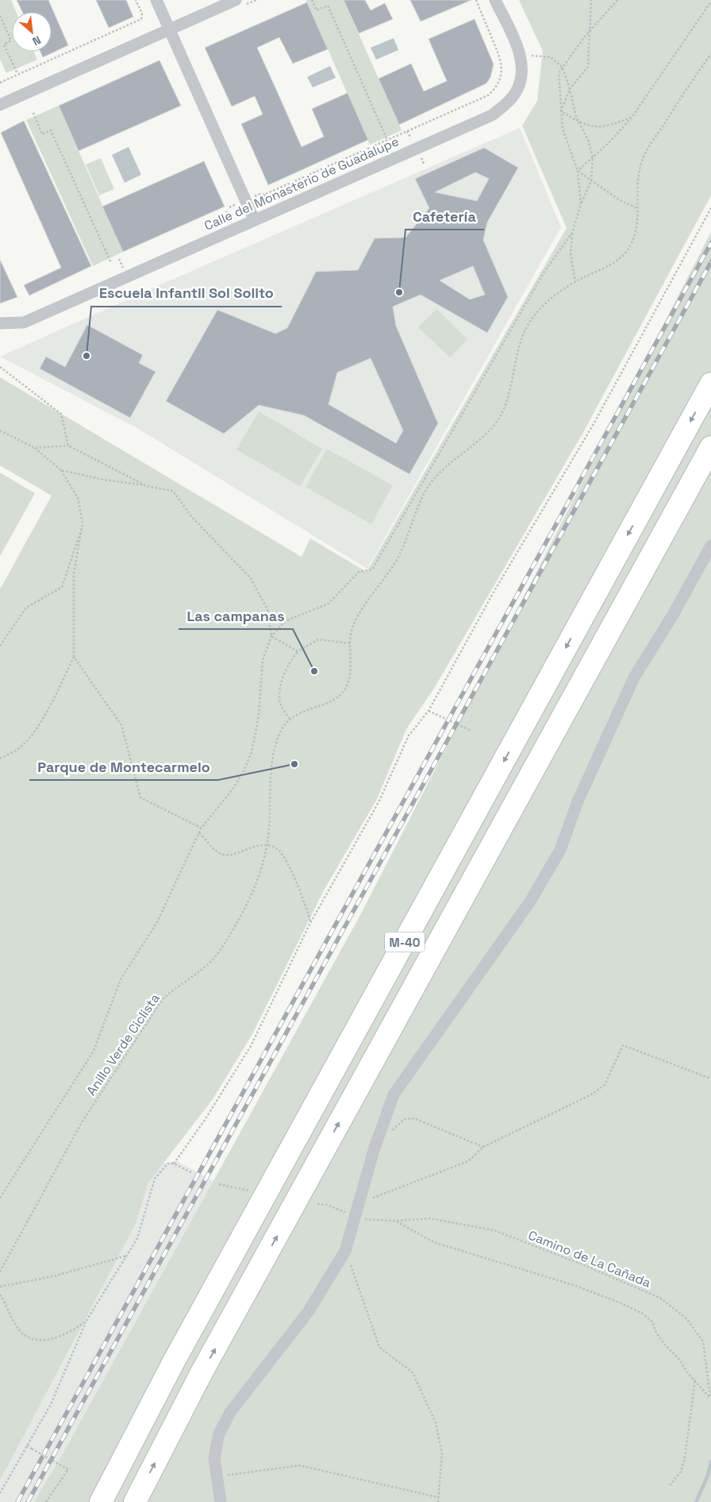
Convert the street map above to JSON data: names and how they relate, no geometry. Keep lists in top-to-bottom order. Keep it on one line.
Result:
{"streets":{"highway":["M-40"],"street":["Calle del Monasterio de Guadalupe"],"path":["Anillo Verde Ciclista","Camino de La Cañada"]},"places":["Cafetería","Escuela Infantil Sol Solito","Las campanas","Parque de Montecarmelo"],"north":"bottom right"}
